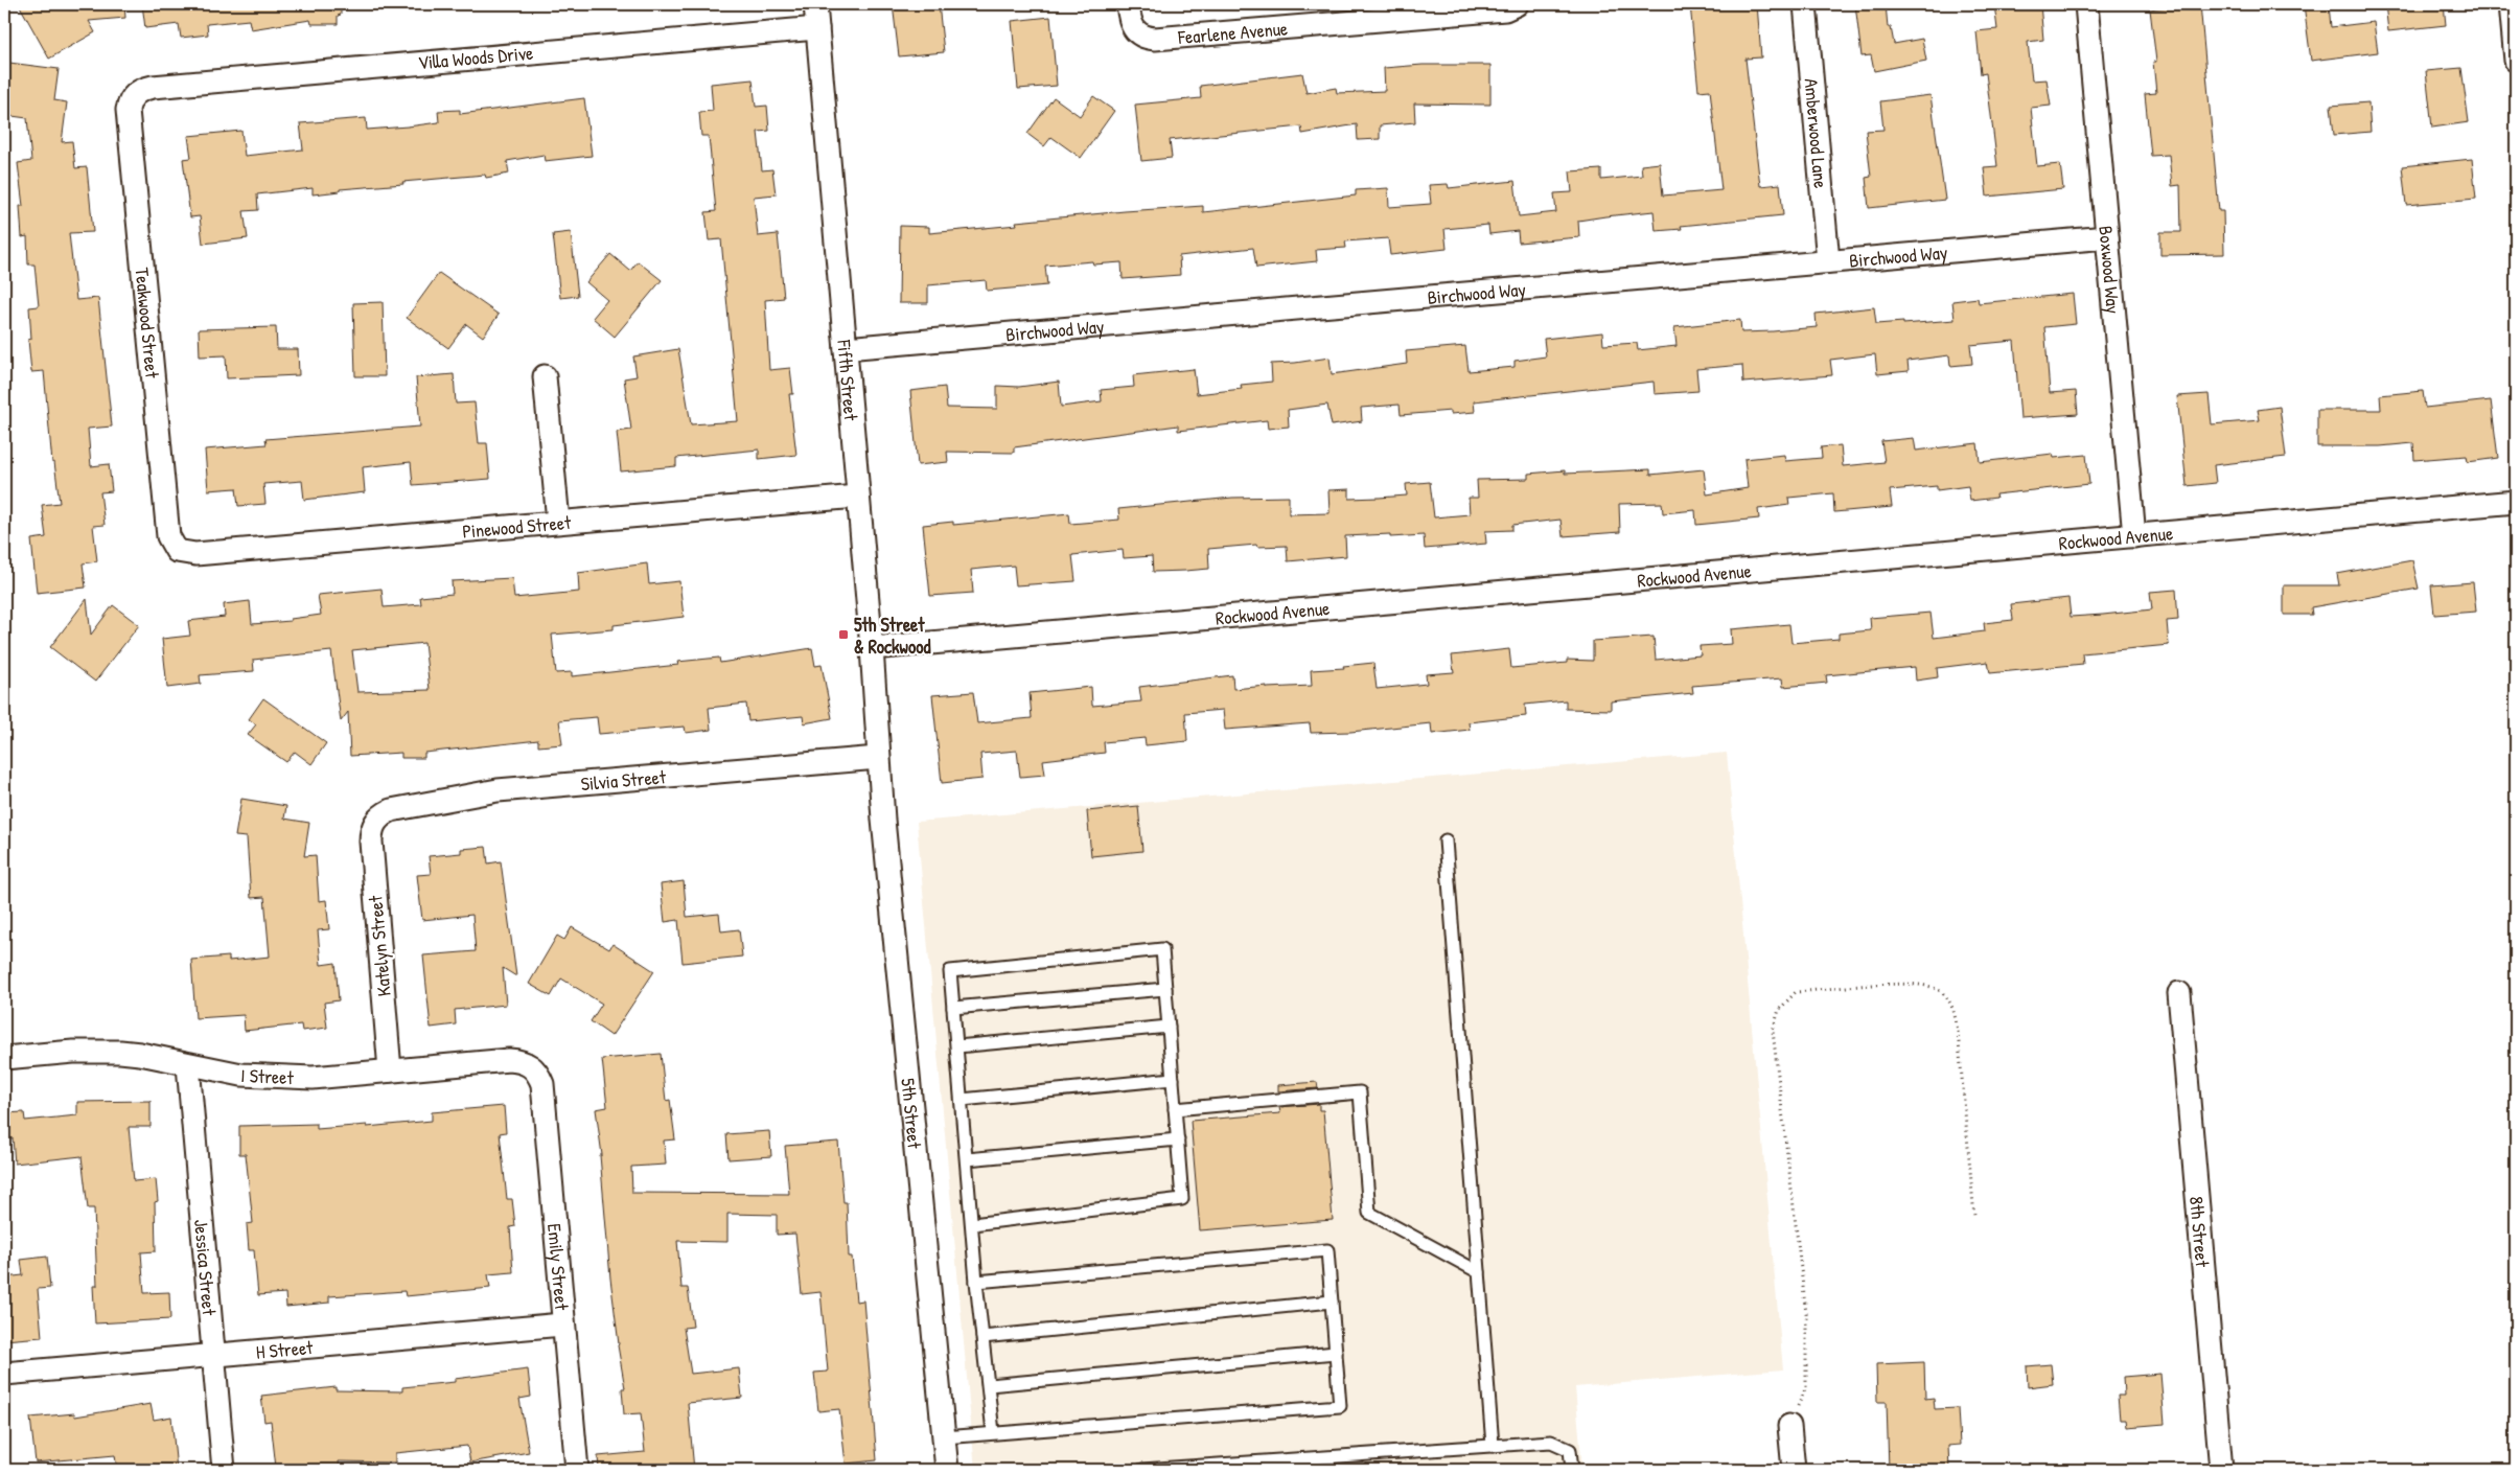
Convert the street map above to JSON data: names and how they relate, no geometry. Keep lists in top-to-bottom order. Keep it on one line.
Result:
{"streets":{"street":["Fearlene Avenue","Villa Woods Drive","Amberwood Lane","Birchwood Way","Boxwood Way","Teakwood Street","Fifth Street","Pinewood Street","Rockwood Avenue","Silvia Street","Katelyn Street","I Street","5th Street","8th Street","Emily Street","Jessica Street","H Street"]},"crossings":[["Villa Woods Drive","Teakwood Street"],["Villa Woods Drive","Fifth Street"],["Amberwood Lane","Birchwood Way"],["Birchwood Way","Boxwood Way"],["Birchwood Way","Fifth Street"],["Boxwood Way","Rockwood Avenue"],["Teakwood Street","Pinewood Street"],["Fifth Street","Pinewood Street"],["Fifth Street","Rockwood Avenue"],["Fifth Street","Silvia Street"],["Fifth Street","5th Street"],["Silvia Street","Katelyn Street"],["Silvia Street","5th Street"],["Katelyn Street","I Street"],["I Street","Emily Street"],["I Street","Jessica Street"],["Emily Street","H Street"],["Jessica Street","H Street"]],"places":{"transit":["5th Street & Rockwood"]}}
